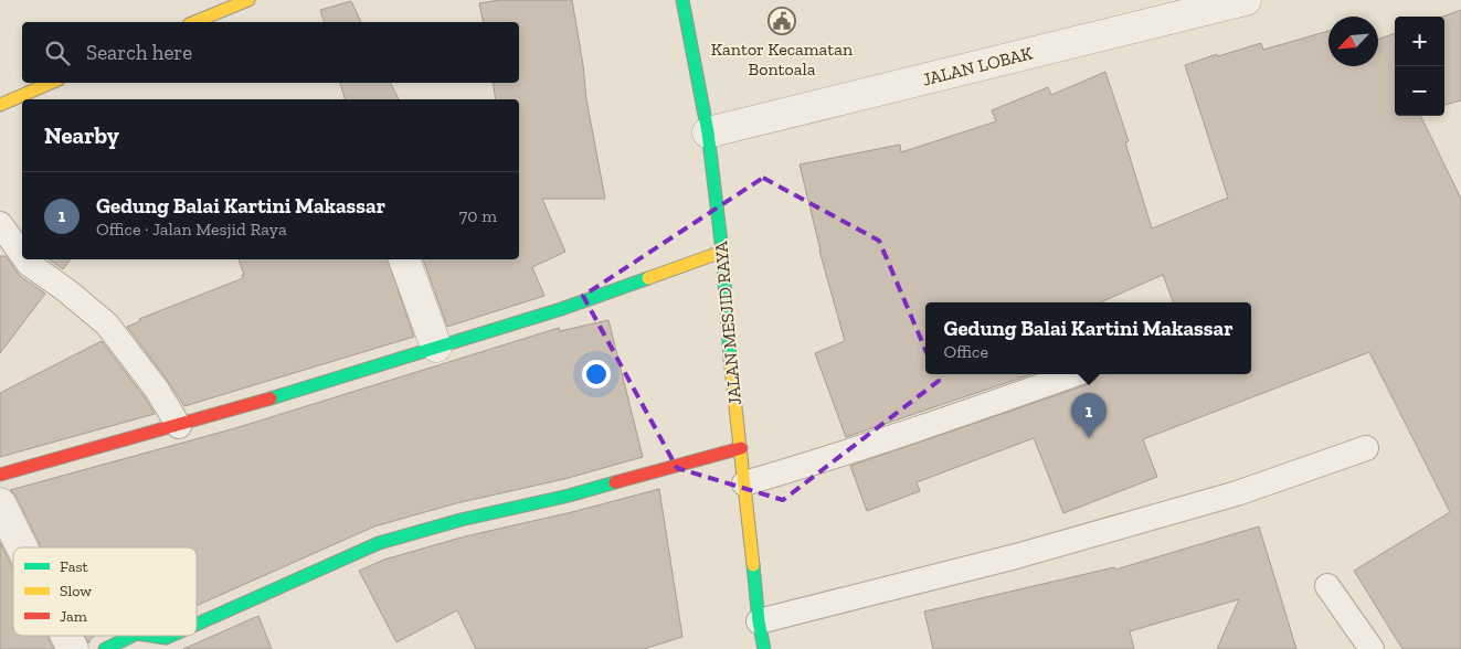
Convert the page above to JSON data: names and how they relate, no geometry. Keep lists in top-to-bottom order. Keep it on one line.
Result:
{"streets":{"main road":["JALAN MESJID RAYA"],"street":["JALAN LOBAK"]},"crossings":[["JALAN LOBAK","JALAN MESJID RAYA"]],"places":{"public building":["Kantor Kecamatan Bontoala"]},"legend":["Fast","Slow","Jam"],"north":"bottom left","page":{"map_buttons":["+","−"],"search":"Search here","heading":"Nearby","list":[{"mark":"1","name":"Gedung Balai Kartini Makassar","note":"Office · Jalan Mesjid Raya","value":"70 m"}],"popup":["Gedung Balai Kartini Makassar","Office"],"pins":"1"}}
